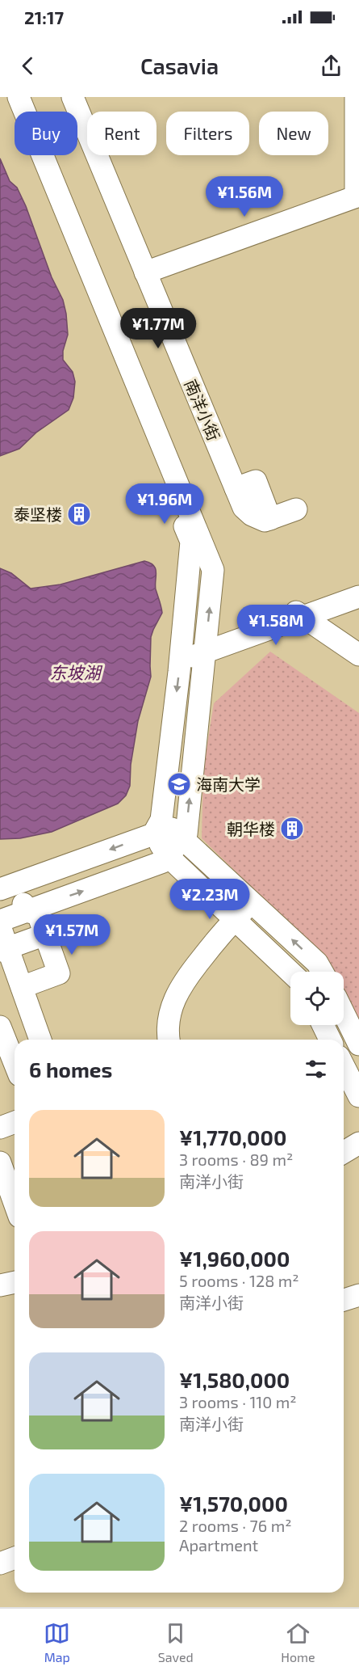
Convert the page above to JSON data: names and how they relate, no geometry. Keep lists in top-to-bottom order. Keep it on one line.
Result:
{"streets":{"street":["南洋小街"]},"water":["东坡湖"],"places":{"building":["泰坚楼","朝华楼"],"school or university":["海南大学"]},"page":{"status":"21:17","header":"Casavia","chip":["Buy","Rent","Filters","New"],"price":["¥1.56M","¥1.77M","¥1.96M","¥1.58M","¥2.23M","¥1.57M"],"heading":"6 homes","list":[{"name":"¥1,770,000","note":"3 rooms · 89 m² · 南洋小街"},{"name":"¥1,960,000","note":"5 rooms · 128 m² · 南洋小街"},{"name":"¥1,580,000","note":"3 rooms · 110 m² · 南洋小街"},{"name":"¥1,570,000","note":"2 rooms · 76 m² · Apartment"}],"tabs":["Map","Saved","Home"]}}
